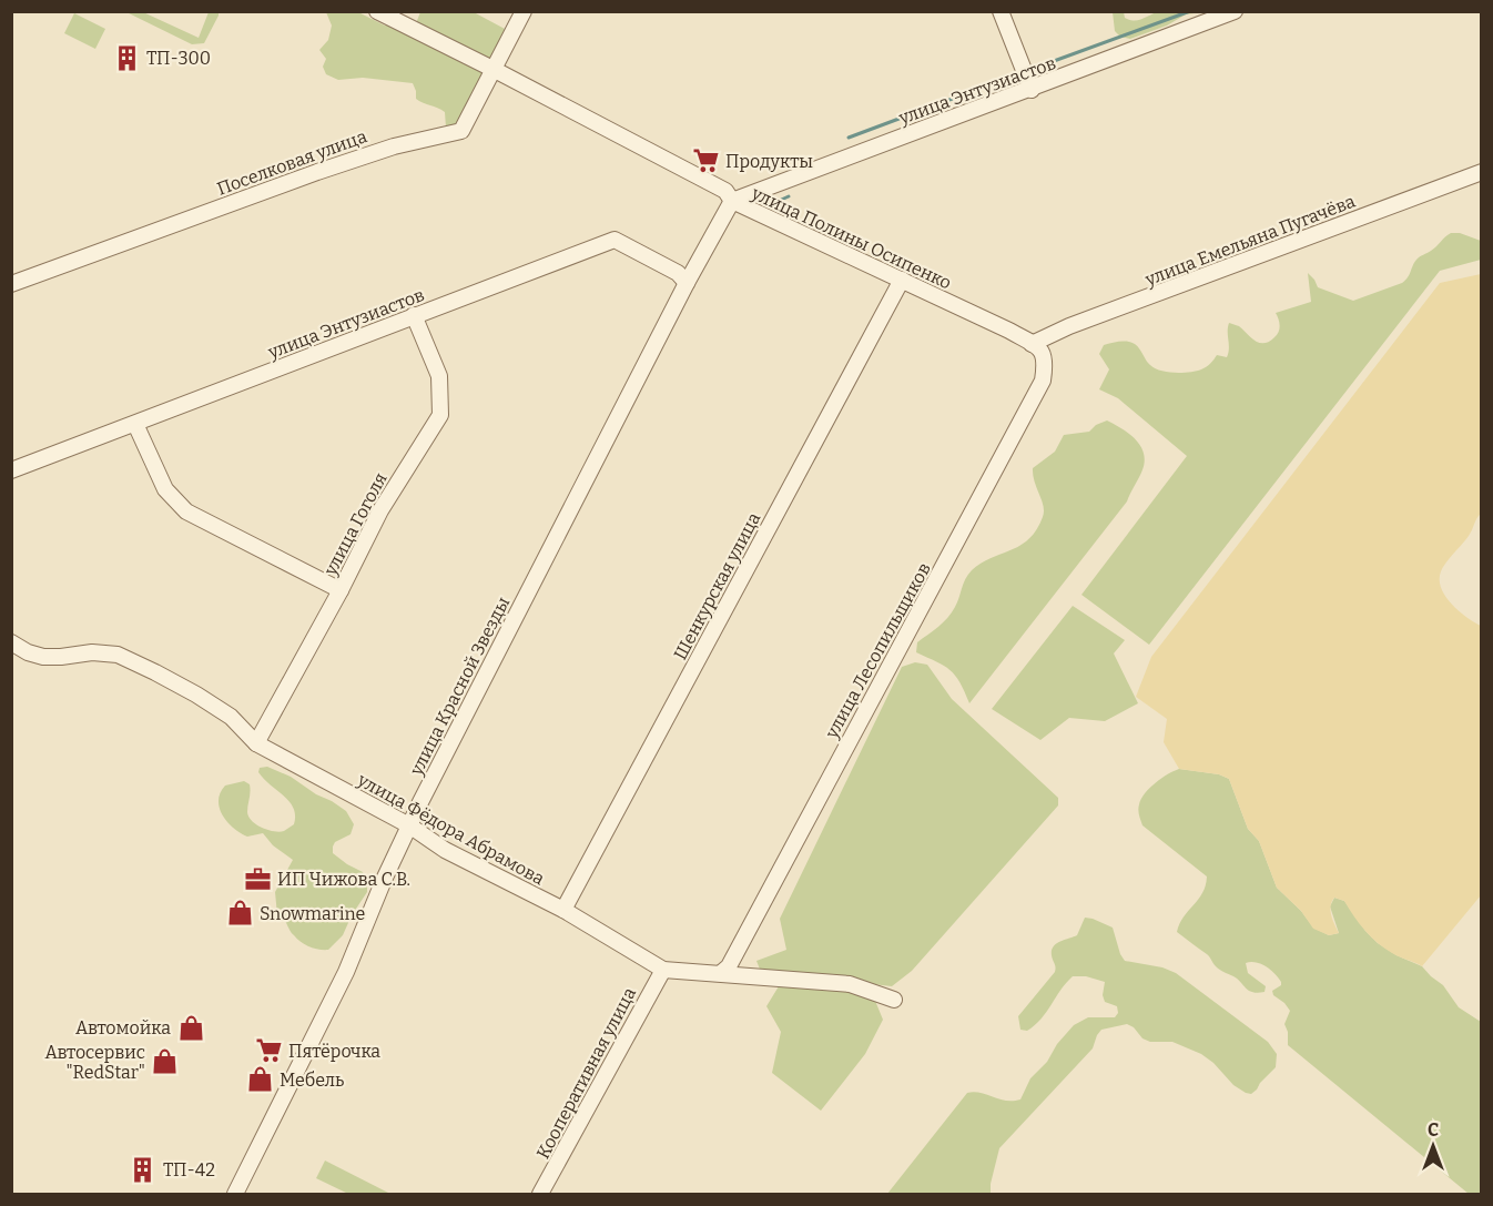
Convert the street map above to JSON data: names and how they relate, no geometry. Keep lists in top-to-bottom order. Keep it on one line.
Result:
{"streets":{"street":["улица Энтузиастов","Поселковая улица","улица Полины Осипенко","улица Емельяна Пугачёва","улица Гоголя","Шенкурская улица","улица Лесопильщиков","улица Красной Звезды","улица Фёдора Абрамова","Кооперативная улица"]},"crossings":[["улица Энтузиастов","улица Полины Осипенко"],["улица Энтузиастов","улица Гоголя"],["улица Энтузиастов","улица Красной Звезды"],["Поселковая улица","улица Полины Осипенко"],["улица Полины Осипенко","улица Емельяна Пугачёва"],["улица Полины Осипенко","Шенкурская улица"],["улица Полины Осипенко","улица Лесопильщиков"],["улица Полины Осипенко","улица Красной Звезды"],["улица Емельяна Пугачёва","улица Лесопильщиков"],["улица Гоголя","улица Фёдора Абрамова"],["Шенкурская улица","улица Фёдора Абрамова"],["улица Лесопильщиков","улица Фёдора Абрамова"],["улица Красной Звезды","улица Фёдора Абрамова"],["улица Фёдора Абрамова","Кооперативная улица"]],"places":{"building":["ТП-300","ТП-42"],"supermarket":["Продукты","Пятёрочка"],"office":["ИП Чижова С.В."],"shop":["Snowmarine","Автомойка","Автосервис \"RedStar\"","Мебель"]},"north":"top"}
